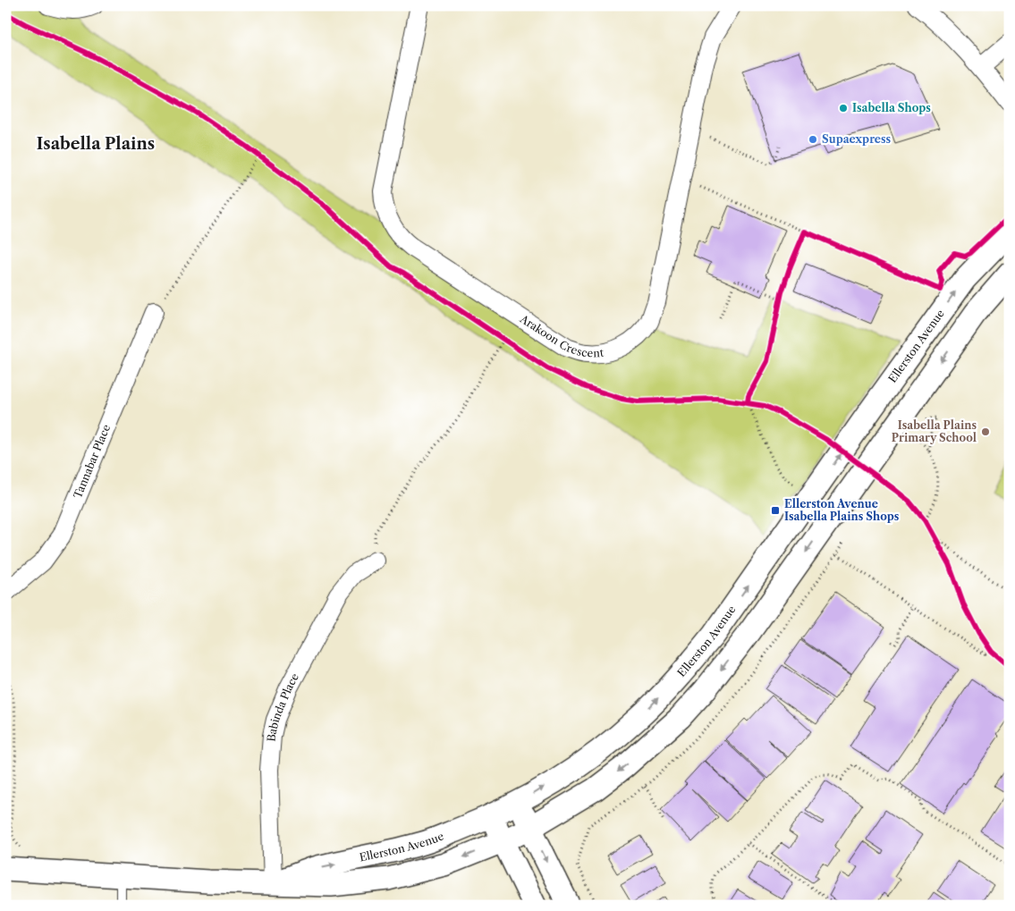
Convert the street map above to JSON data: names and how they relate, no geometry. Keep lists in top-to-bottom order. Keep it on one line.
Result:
{"streets":{"street":["Arakoon Crescent","Ellerston Avenue","Tannabar Place","Babinda Place"]},"crossings":[["Ellerston Avenue","Babinda Place"]],"districts":["Isabella Plains"],"places":{"other":["Isabella Shops","Supaexpress","Isabella Plains Primary School"],"transit":["Ellerston Avenue Isabella Plains Shops"]}}
